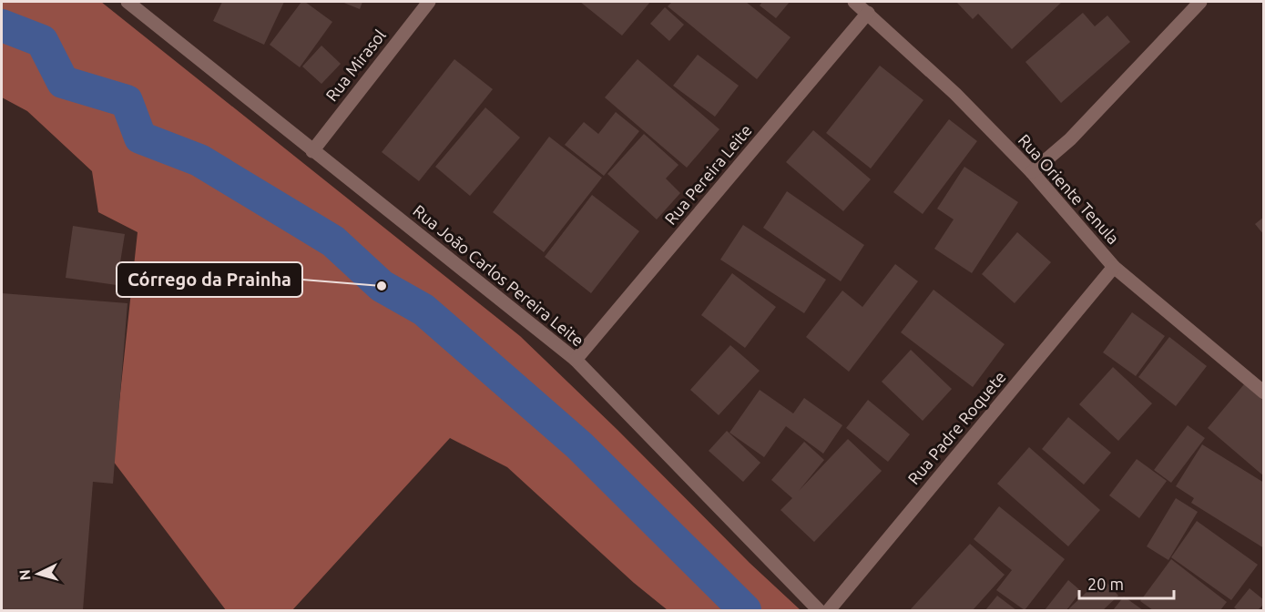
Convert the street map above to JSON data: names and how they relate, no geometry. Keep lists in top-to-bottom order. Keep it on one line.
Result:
{"streets":{"street":["Rua Mirasol","Rua Pereira Leite","Rua Oriente Tenula","Rua João Carlos Pereira Leite","Rua Padre Roquete"]},"crossings":[["Rua Mirasol","Rua João Carlos Pereira Leite"],["Rua Pereira Leite","Rua Oriente Tenula"],["Rua Pereira Leite","Rua João Carlos Pereira Leite"],["Rua Oriente Tenula","Rua Padre Roquete"]],"places":["Córrego da Prainha"],"scale_bar":"20 m","north":"left"}
